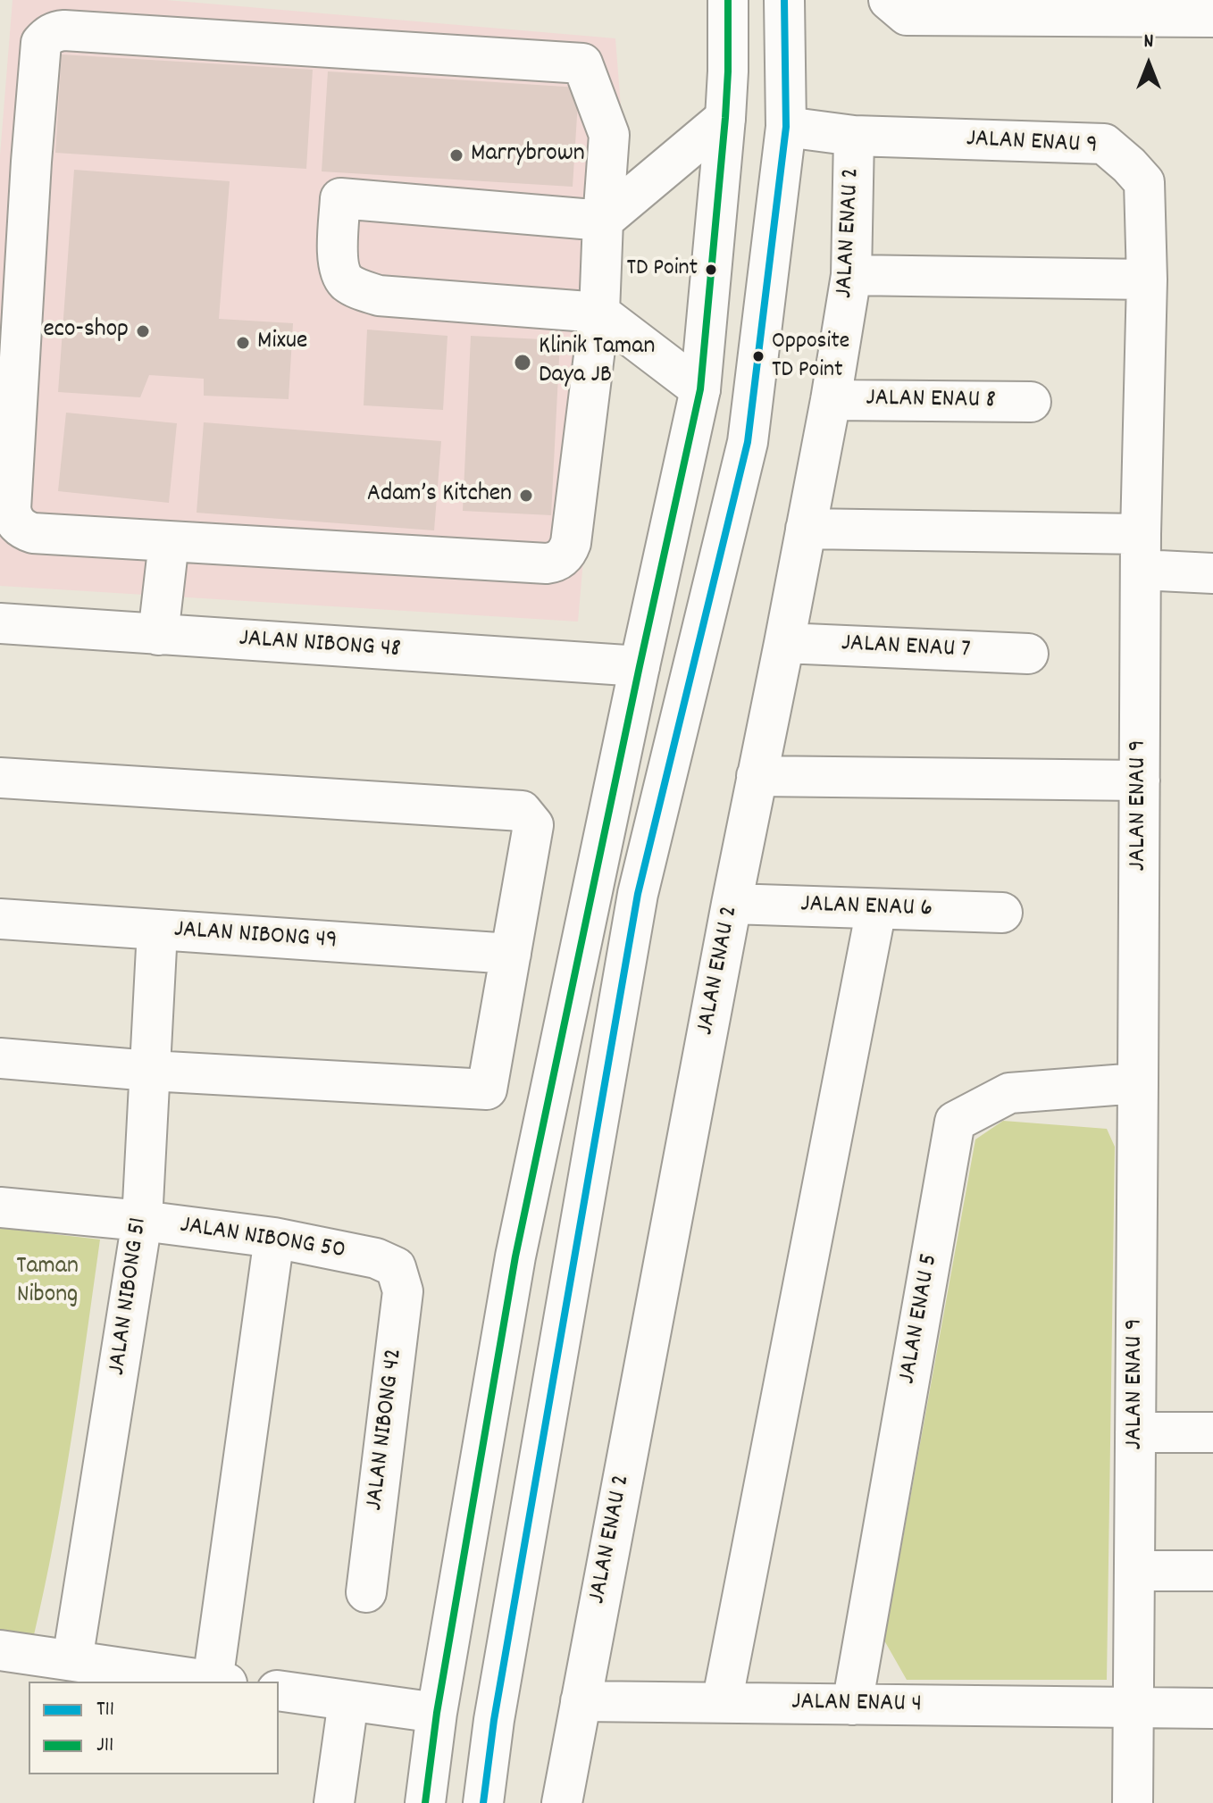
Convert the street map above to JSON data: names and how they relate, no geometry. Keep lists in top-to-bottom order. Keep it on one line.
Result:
{"streets":{"street":["JALAN ENAU 9","JALAN ENAU 2","JALAN ENAU 8","JALAN NIBONG 48","JALAN ENAU 7","JALAN ENAU 6","JALAN NIBONG 49","JALAN NIBONG 50","JALAN NIBONG 51","JALAN ENAU 5","JALAN NIBONG 42","JALAN ENAU 4"]},"crossings":[["JALAN ENAU 9","JALAN ENAU 2"],["JALAN ENAU 9","JALAN ENAU 5"],["JALAN ENAU 9","JALAN ENAU 4"],["JALAN ENAU 2","JALAN ENAU 8"],["JALAN ENAU 2","JALAN ENAU 7"],["JALAN ENAU 2","JALAN ENAU 6"],["JALAN ENAU 2","JALAN ENAU 4"],["JALAN NIBONG 49","JALAN NIBONG 51"],["JALAN NIBONG 50","JALAN NIBONG 51"],["JALAN NIBONG 50","JALAN NIBONG 42"],["JALAN ENAU 5","JALAN ENAU 4"]],"parks":["Taman Nibong"],"places":["Marrybrown","TD Point","eco-shop","Mixue","Opposite TD Point","Klinik Taman Daya JB","Adam’s Kitchen"],"lines":["transit line T11","transit line J11"],"legend":["T11","J11"],"north":"top"}
